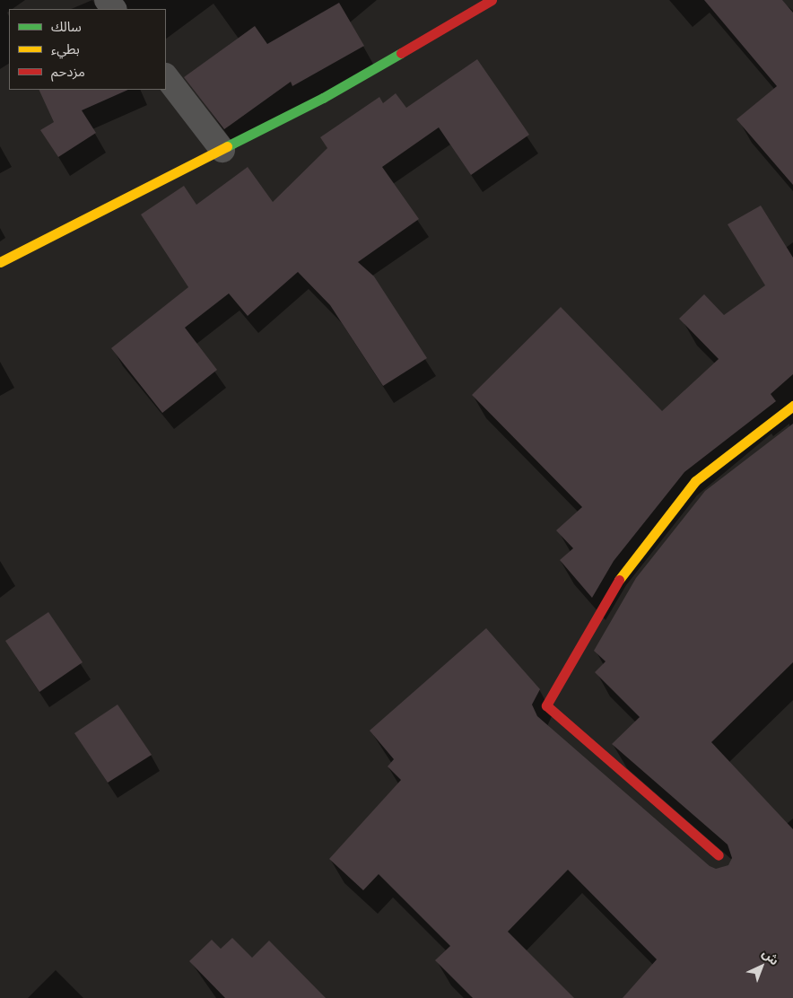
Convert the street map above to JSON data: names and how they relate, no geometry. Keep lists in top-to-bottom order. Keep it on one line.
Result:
{"legend":["سالك","بطيء","مزدحم"],"north":"top right"}
